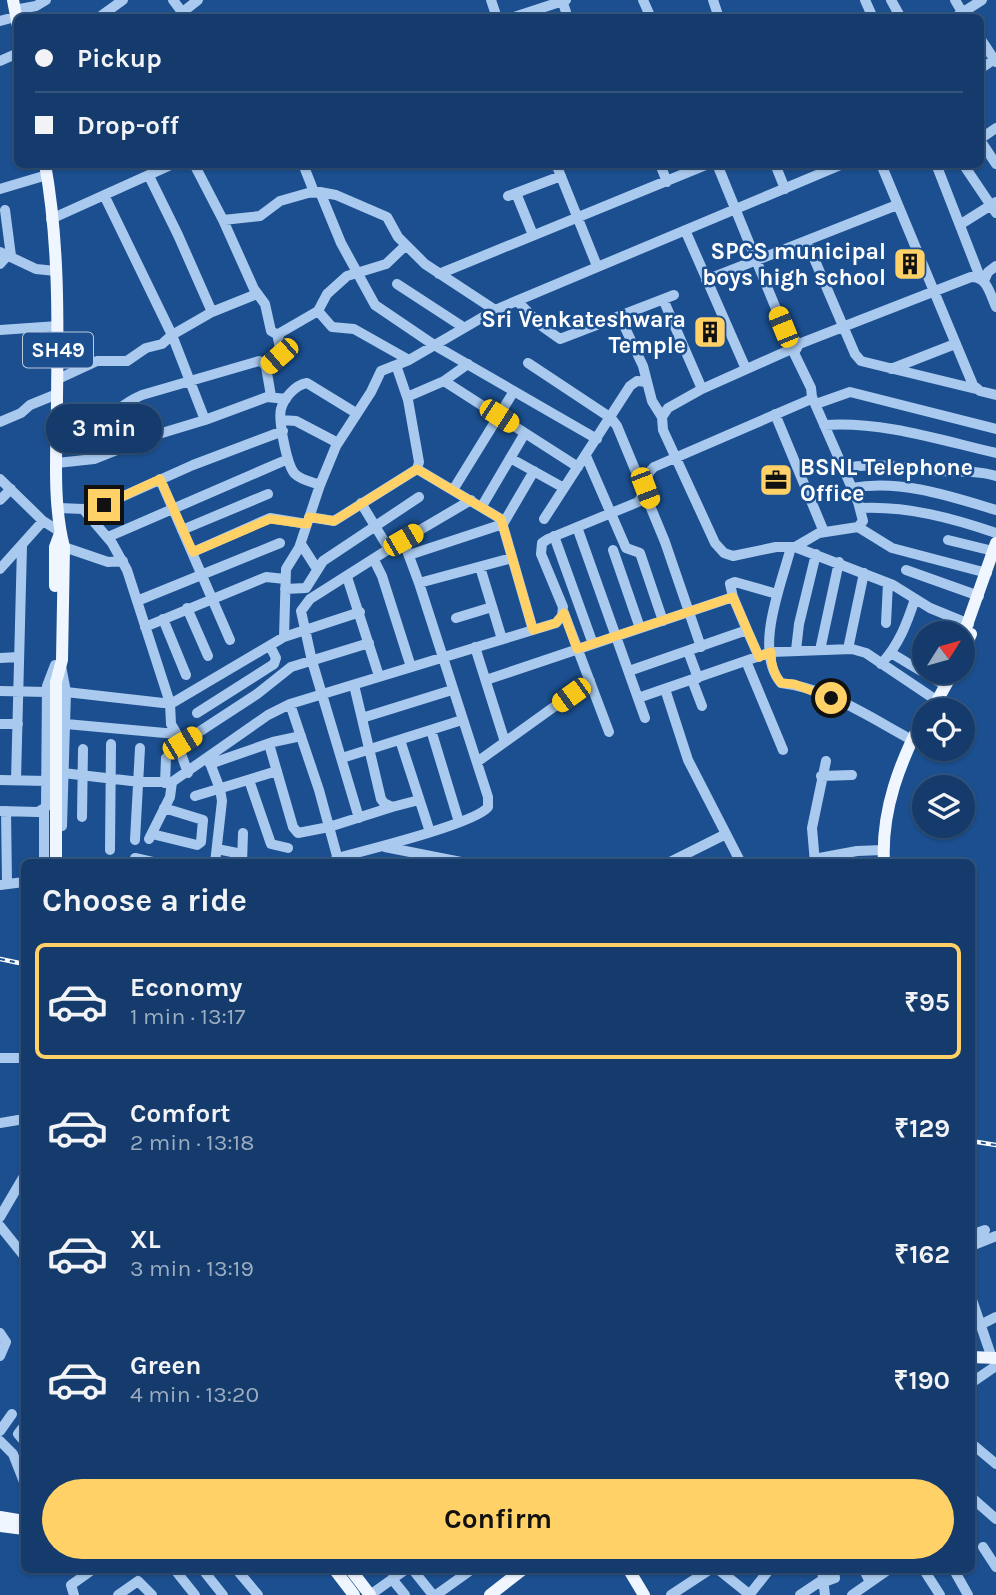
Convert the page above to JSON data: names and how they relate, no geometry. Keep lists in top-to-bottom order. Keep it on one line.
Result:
{"streets":{"main road":["SH49"]},"places":{"building":["SPCS municipal boys high school","Sri Venkateshwara Temple"],"office":["BSNL Telephone Office"]},"north":"top right","page":{"banner":["Pickup","Drop-off"],"bubble":"3 min","heading":"Choose a ride","list":[{"name":"Economy","note":"1 min · 13:17","value":"₹95"},{"name":"Comfort","note":"2 min · 13:18","value":"₹129"},{"name":"XL","note":"3 min · 13:19","value":"₹162"},{"name":"Green","note":"4 min · 13:20","value":"₹190"}],"buttons":"Confirm"}}
